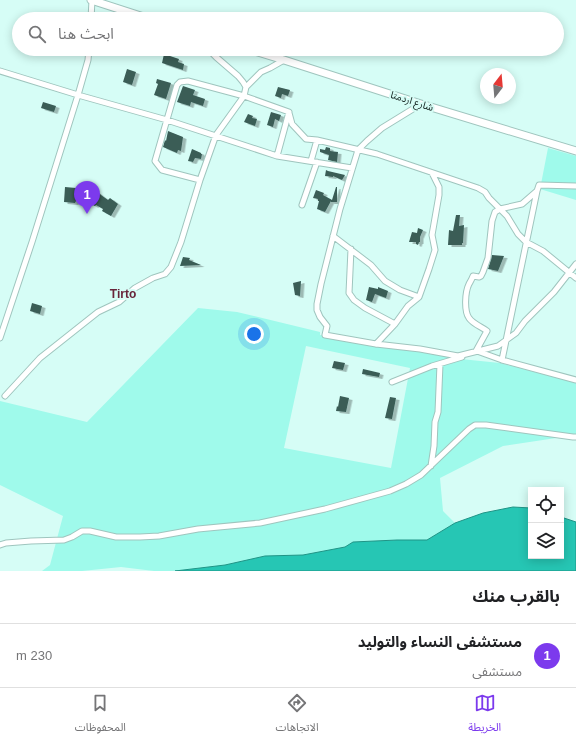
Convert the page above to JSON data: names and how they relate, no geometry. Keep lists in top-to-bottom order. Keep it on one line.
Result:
{"streets":{"main road":["شارع اردمتا"]},"districts":["Tirto"],"north":"top","page":{"search":"ابحث هنا","pins":"1","heading":"بالقرب منك","list":[{"mark":"1","name":"مستشفى النساء والتوليد","note":"مستشفى","value":"230 m"}],"nav":["الخريطة","الاتجاهات","المحفوظات"]}}
